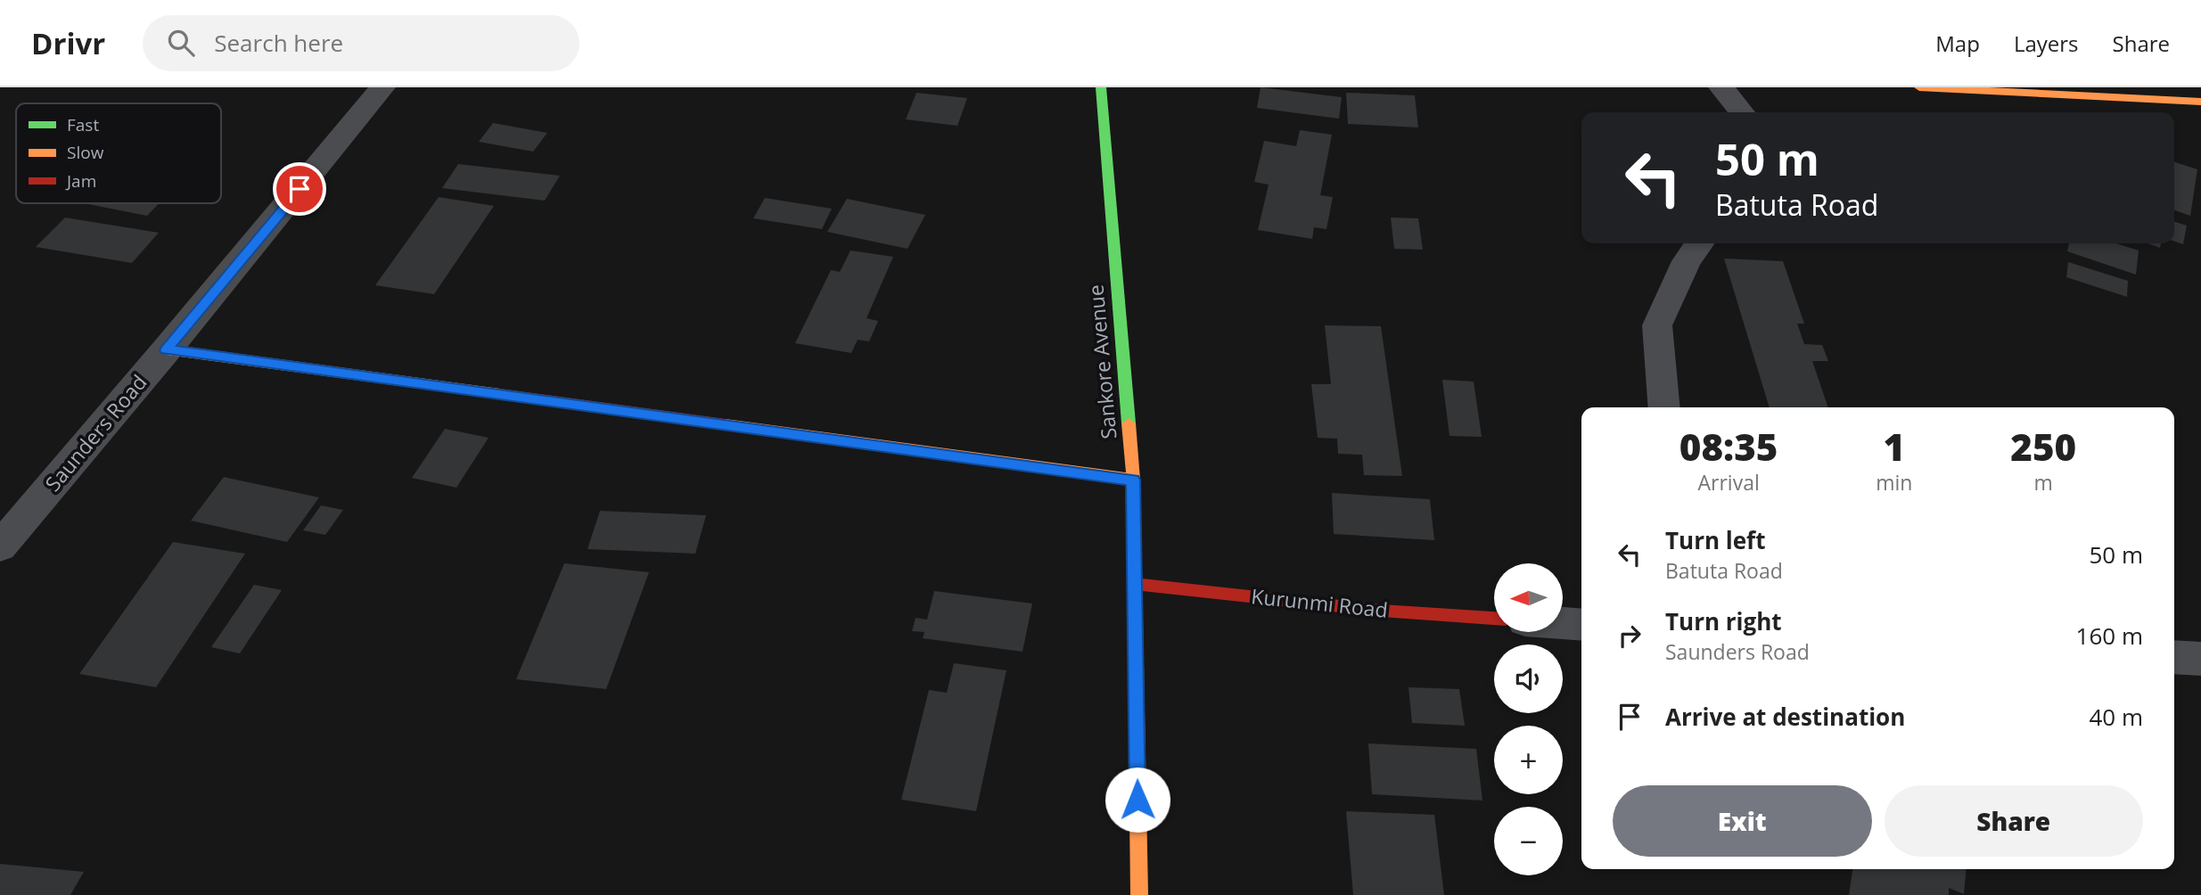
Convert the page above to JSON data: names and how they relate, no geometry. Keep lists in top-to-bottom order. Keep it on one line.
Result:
{"streets":{"street":["Sankore Avenue","Saunders Road","Kurunmi Road"]},"crossings":[["Sankore Avenue","Kurunmi Road"]],"legend":["Fast","Slow","Jam"],"north":"left","page":{"header":"Drivr","search":"Search here","nav":["Map","Layers","Share"],"turn":["50 m","Batuta Road"],"eta":["08:35","Arrival","1","min","250","m"],"list":[{"name":"Turn left","note":"Batuta Road","value":"50 m"},{"name":"Turn right","note":"Saunders Road","value":"160 m"},{"name":"Arrive at destination","value":"40 m"}],"map_buttons":["+","−"],"buttons":["Exit","Share"]}}
